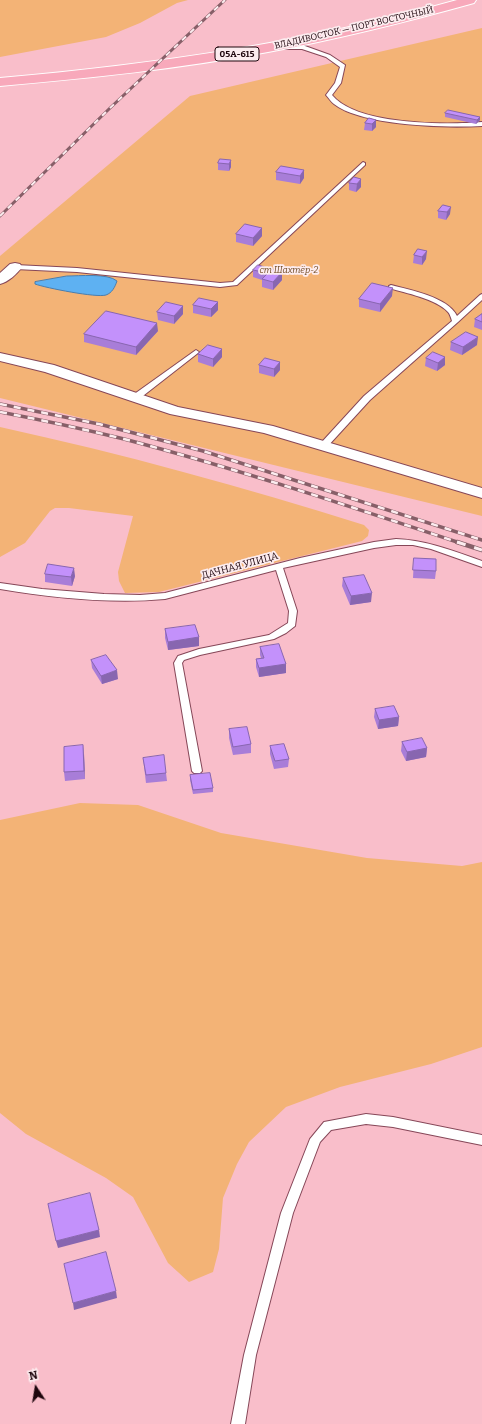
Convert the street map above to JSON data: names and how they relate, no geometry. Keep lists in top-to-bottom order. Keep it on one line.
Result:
{"streets":{"highway":["ВЛАДИВОСТОК — ПОРТ ВОСТОЧНЫЙ","05А-615"],"lane":["ДАЧНАЯ УЛИЦА"]},"parks":["ст Шахтёр-2"],"north":"top"}
